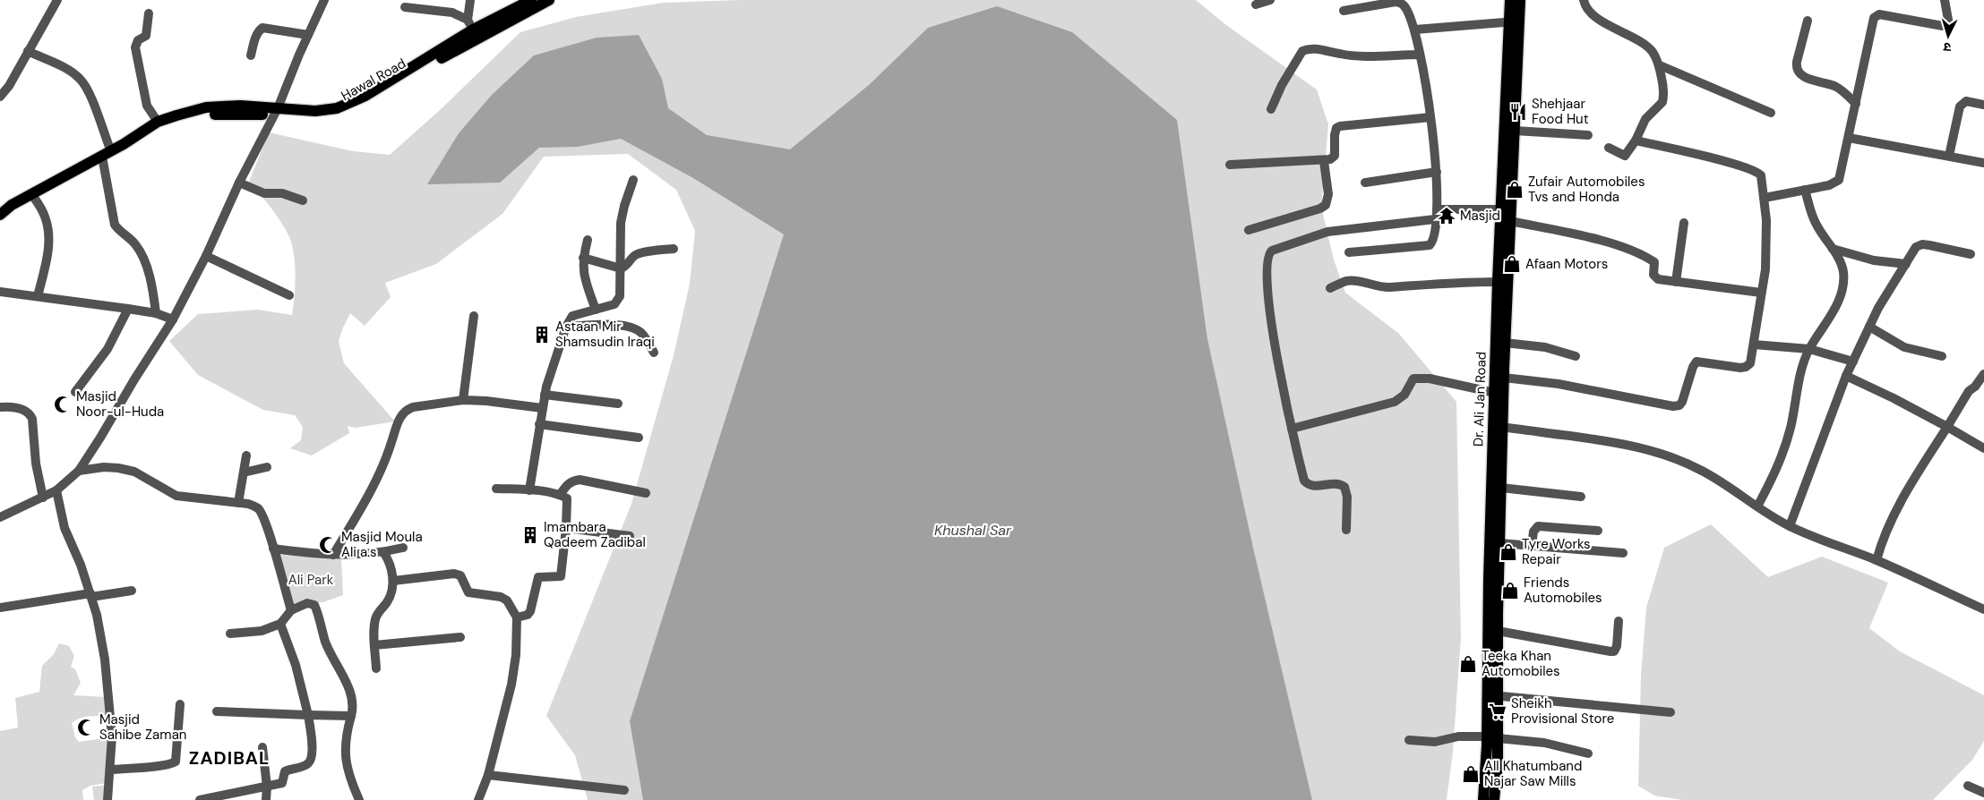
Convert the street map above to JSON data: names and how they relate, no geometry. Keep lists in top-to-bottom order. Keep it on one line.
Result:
{"streets":{"main road":["Hawal Road","Dr. Ali Jan Road"]},"districts":["ZADIBAL"],"water":["Khushal Sar"],"parks":["Ali Park"],"places":{"restaurant":["Shehjaar Food Hut"],"shop":["Zufair Automobiles Tvs and Honda","Afaan Motors","Tyre Works Repair","Friends Automobiles","Teeka Khan Automobiles","All Khatumband Najar Saw Mills"],"temple":["Masjid"],"building":["Astaan Mir Shamsudin Iraqi","Imambara Qadeem Zadibal"],"mosque":["Masjid Noor-ul-Huda","Masjid Moula Ali a.s","Masjid Sahibe Zaman"],"supermarket":["Sheikh Provisional Store"]},"north":"bottom"}
